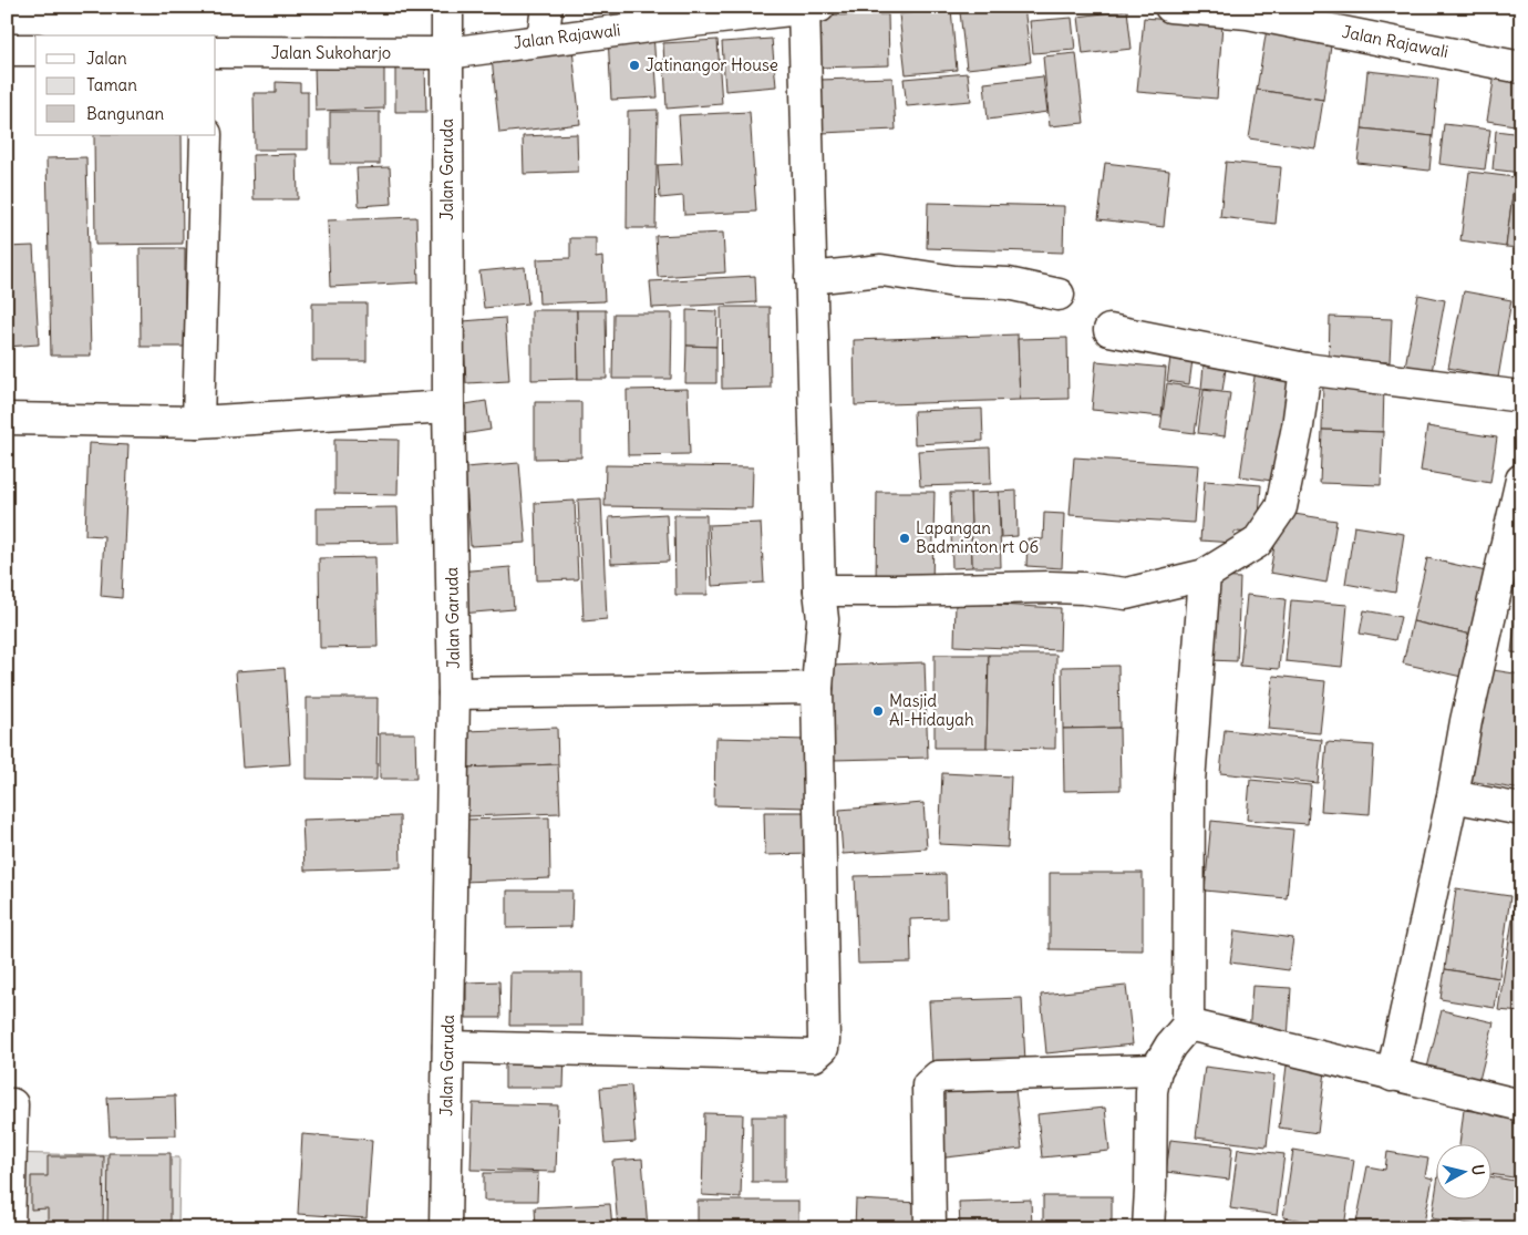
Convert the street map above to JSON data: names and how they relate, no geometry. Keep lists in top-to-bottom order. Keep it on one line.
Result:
{"streets":{"street":["Jalan Rajawali","Jalan Sukoharjo","Jalan Garuda"]},"crossings":[["Jalan Rajawali","Jalan Sukoharjo"],["Jalan Rajawali","Jalan Garuda"],["Jalan Sukoharjo","Jalan Garuda"]],"places":["Jatinangor House","Lapangan Badminton rt 06","Masjid Al-Hidayah"],"legend":["Jalan","Taman","Bangunan"],"north":"right"}
